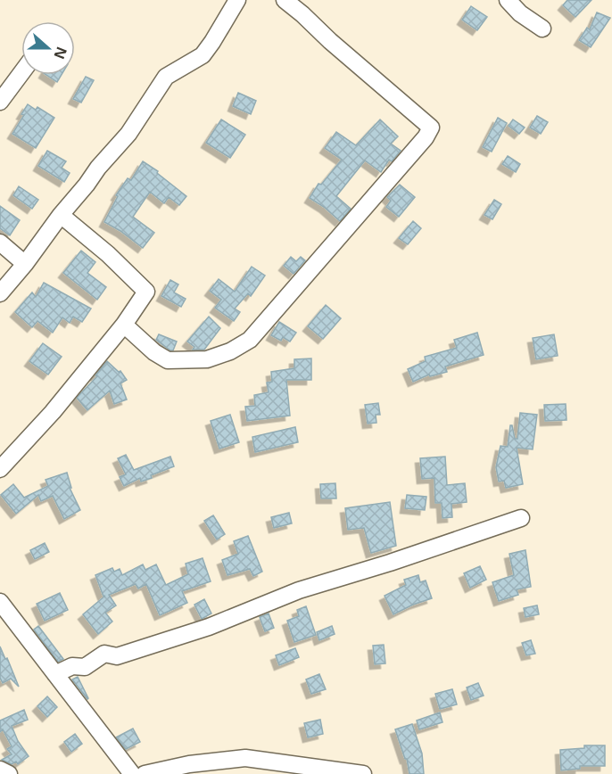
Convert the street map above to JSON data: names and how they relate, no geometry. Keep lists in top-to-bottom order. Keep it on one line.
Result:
{"north":"right"}
